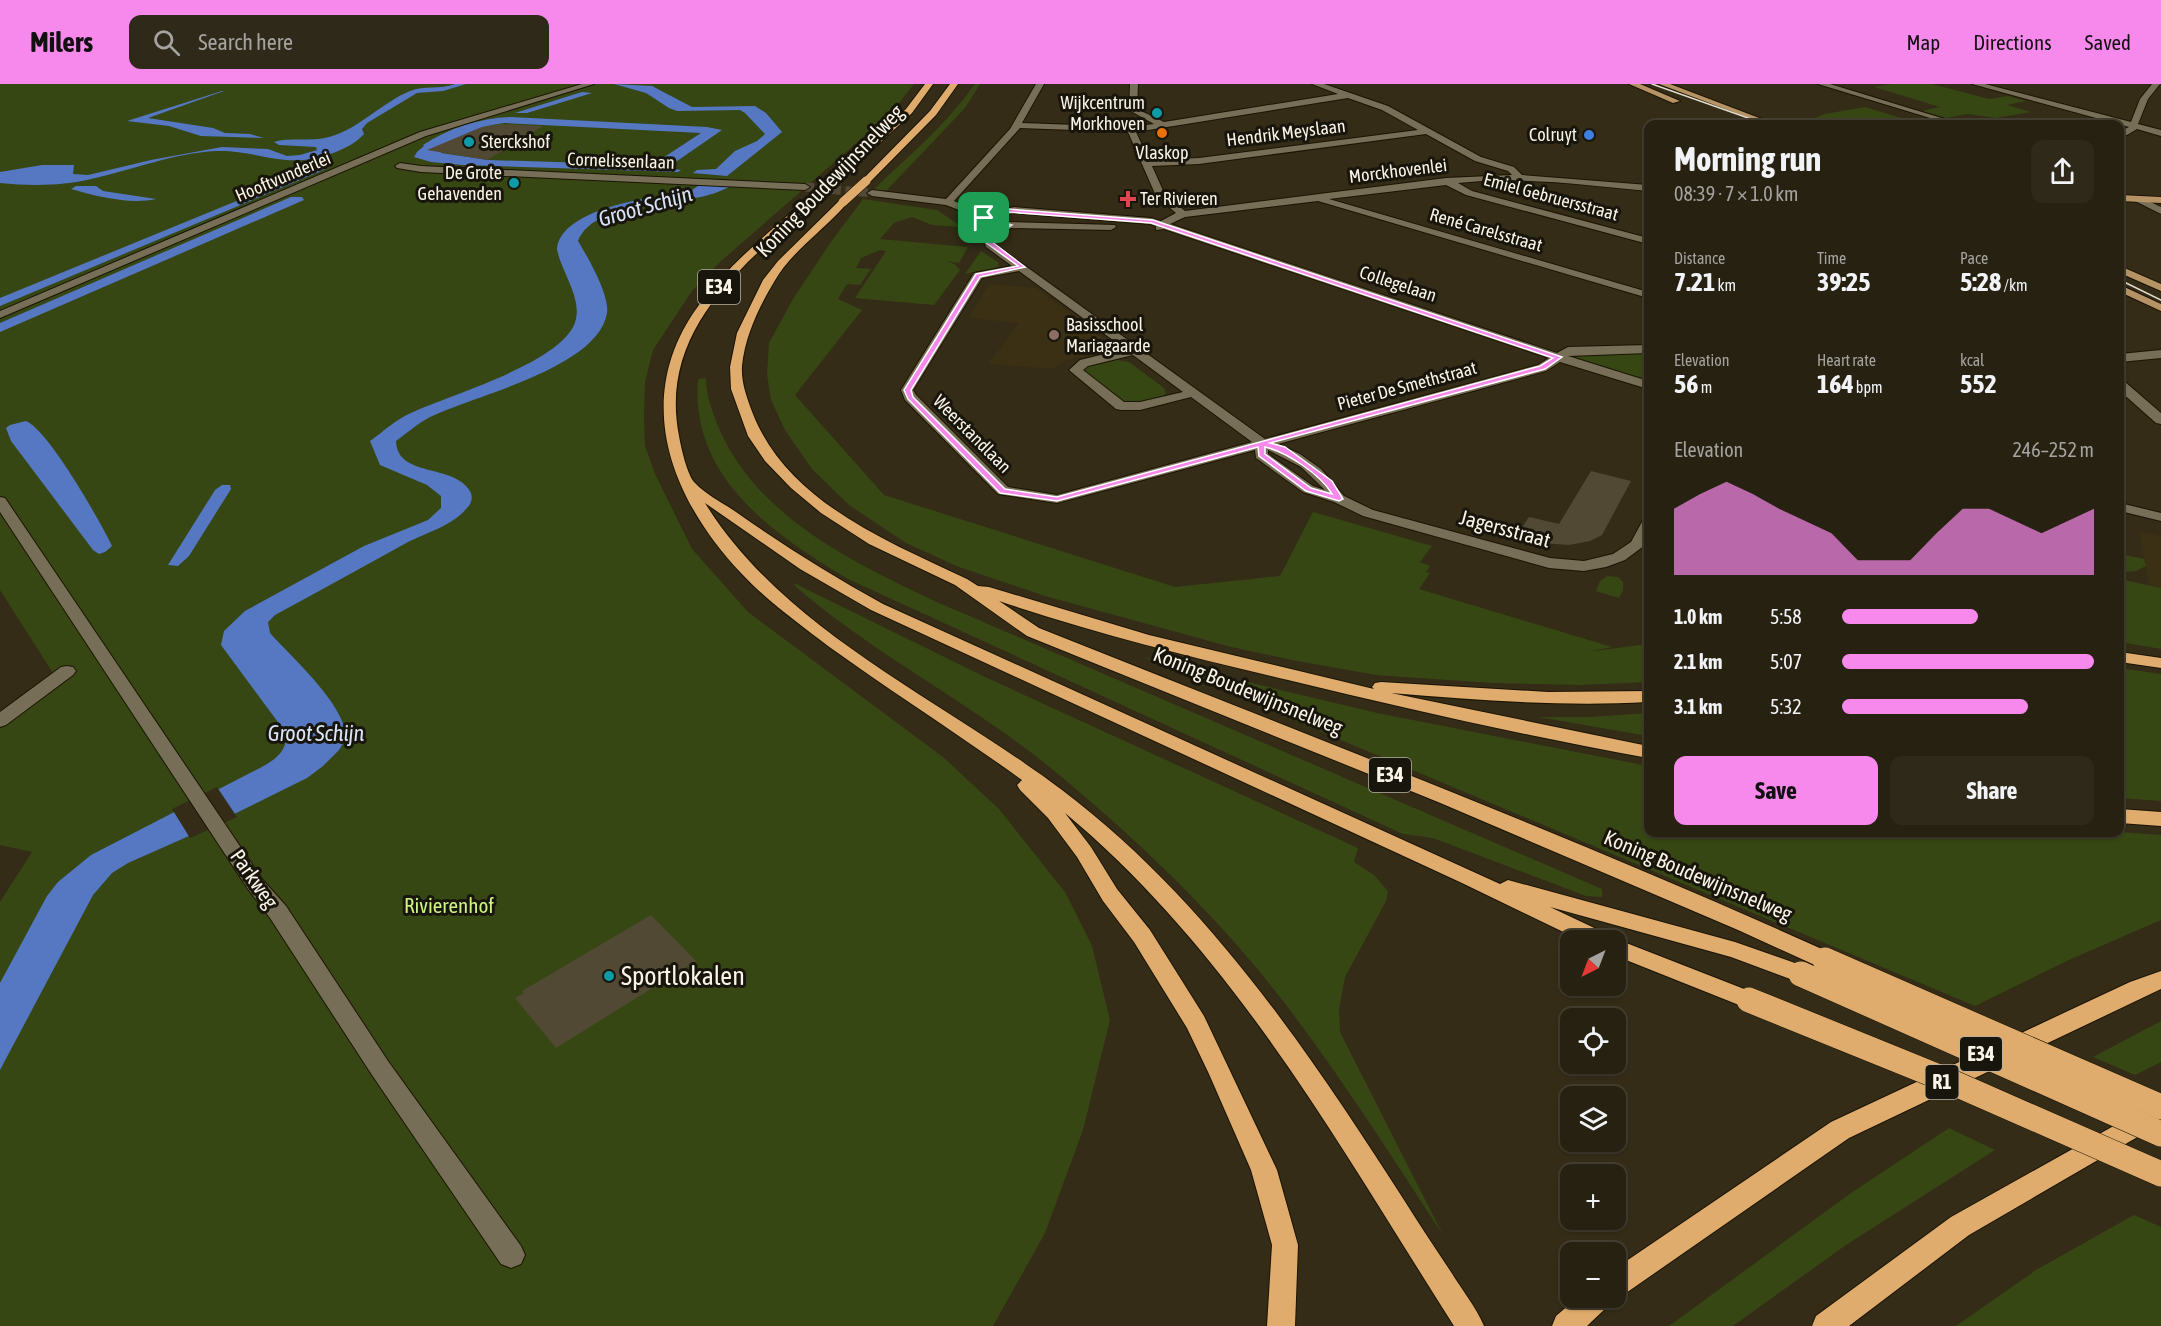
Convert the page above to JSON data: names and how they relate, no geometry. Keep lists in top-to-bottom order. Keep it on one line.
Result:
{"streets":{"highway":["Koning Boudewijnsnelweg","E34","R1"],"street":["Hendrik Meyslaan","Cornelissenlaan","Morckhovenlei","Hooftvunderlei","Emiel Gebruersstraat","René Carelsstraat","Collegelaan","Pieter De Smethstraat","Weerstandlaan","Jagersstraat","Parkweg"]},"crossings":[["Morckhovenlei","Emiel Gebruersstraat"],["Morckhovenlei","René Carelsstraat"],["Morckhovenlei","Collegelaan"],["Koning Boudewijnsnelweg","E34"],["Collegelaan","Pieter De Smethstraat"],["Pieter De Smethstraat","Weerstandlaan"],["Pieter De Smethstraat","Jagersstraat"],["Weerstandlaan","Jagersstraat"]],"water":["Groot Schijn"],"parks":["Rivierenhof"],"places":{"other":["Wijkcentrum Morkhoven","Vlaskop","Colruyt","Sterckshof","De Grote Gehavenden","Basisschool Mariagaarde","Sportlokalen"],"health":["Ter Rivieren"]},"north":"bottom left","page":{"header":"Milers","search":"Search here","nav":["Map","Directions","Saved"],"heading":["Morning run","08:39 · 7 × 1.0 km"],"stats":[["Distance","7.21 km"],["Time","39:25"],["Pace","5:28 /km"],["Elevation","56 m"],["Heart rate","164 bpm"],["kcal","552"]],"chart":["Elevation","246–252 m"],"list":[{"name":"1.0 km","note":"5:58"},{"name":"2.1 km","note":"5:07"},{"name":"3.1 km","note":"5:32"}],"buttons":["Save","Share"],"map_buttons":["+","−"]}}
